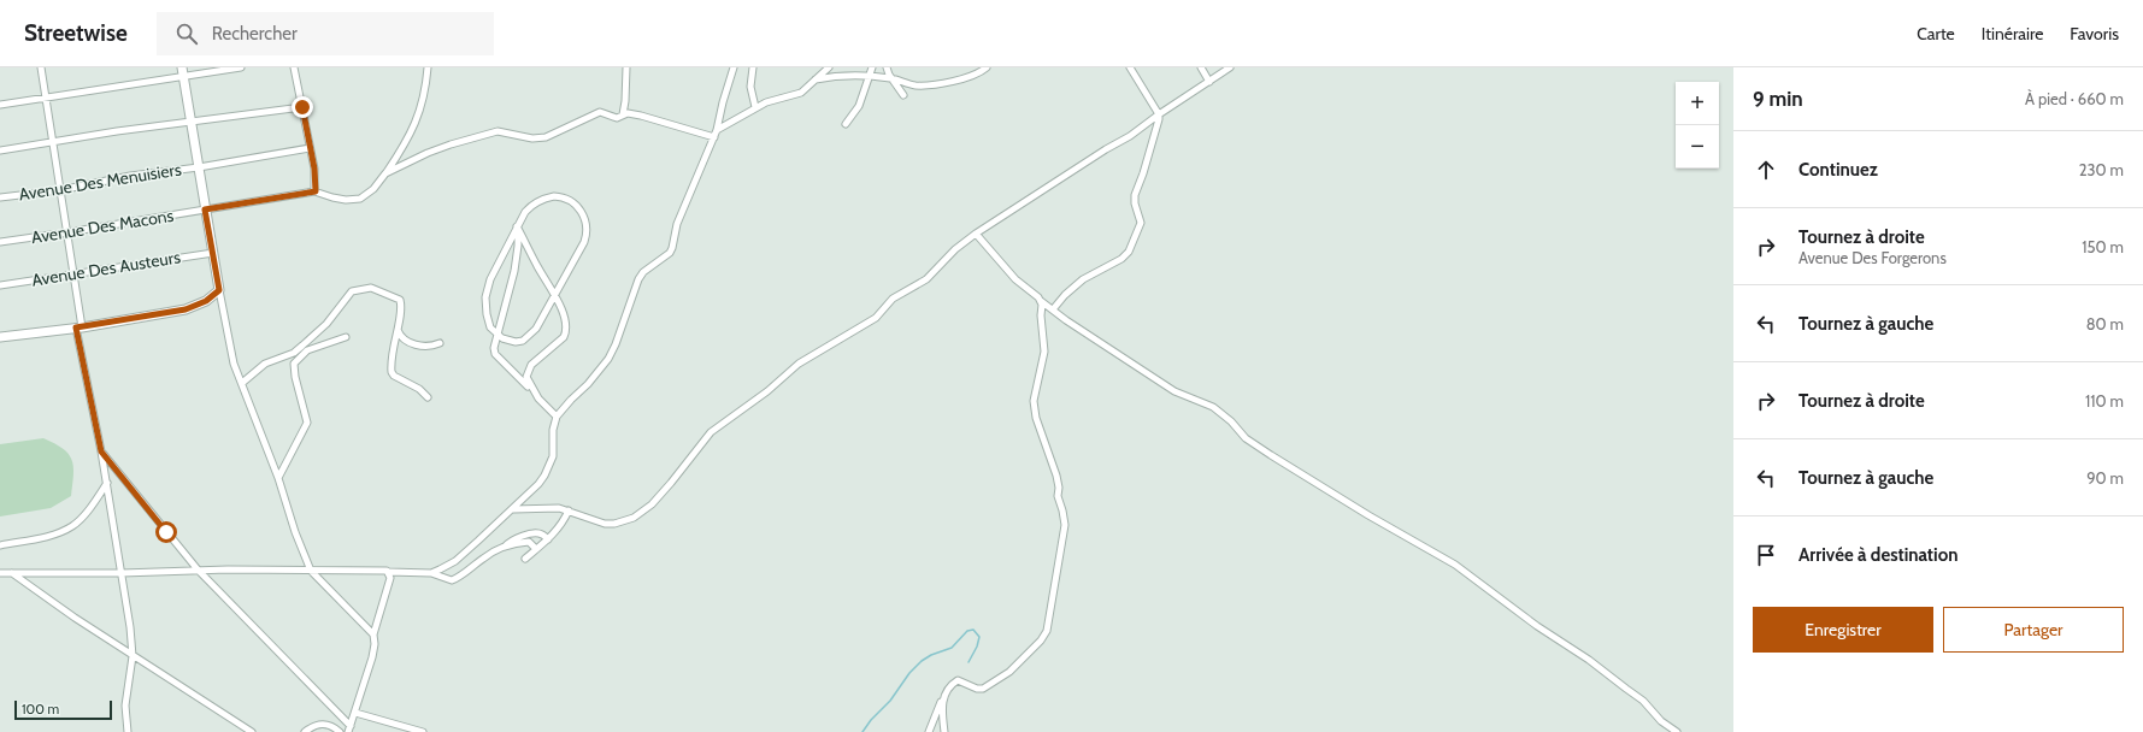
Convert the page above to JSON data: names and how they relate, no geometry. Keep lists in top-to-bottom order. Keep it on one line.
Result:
{"streets":{"street":["Avenue Des Menuisiers","Avenue Des Macons","Avenue Des Austeurs"]},"scale_bar":"100 m","page":{"header":"Streetwise","search":"Rechercher","nav":["Carte","Itinéraire","Favoris"],"heading":["9 min","À pied · 660 m"],"map_buttons":["+","−"],"list":[["Continuez","230 m"],["Tournez à droite","Avenue Des Forgerons","150 m"],["Tournez à gauche","80 m"],["Tournez à droite","110 m"],["Tournez à gauche","90 m"],"Arrivée à destination"],"buttons":["Enregistrer","Partager"],"scale":"100 m"}}
